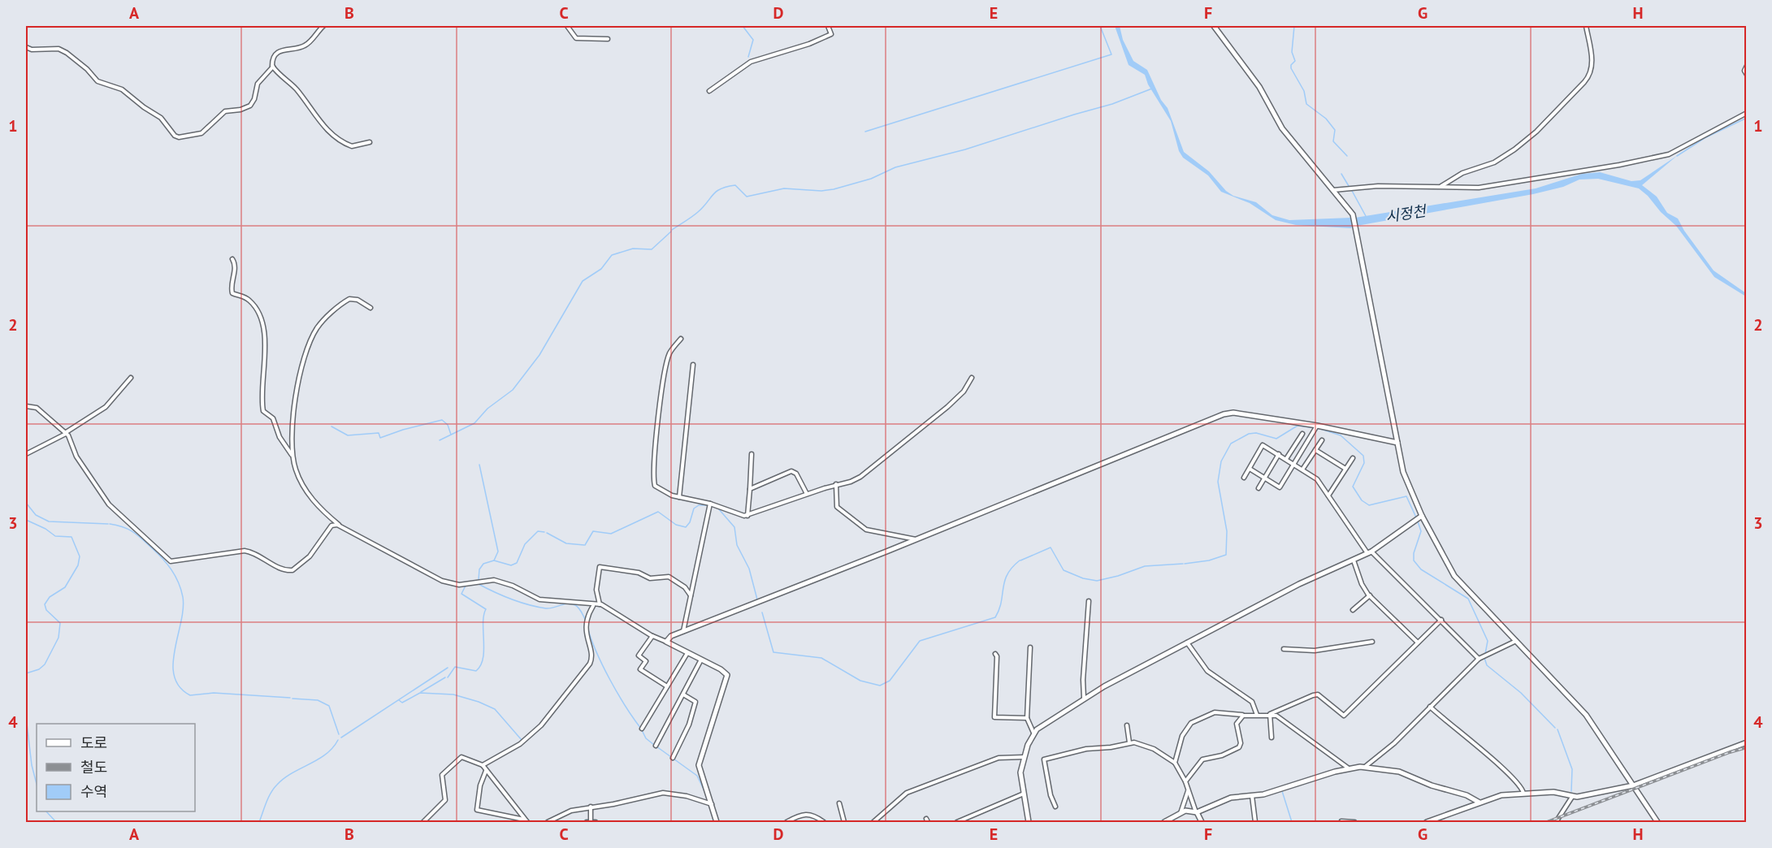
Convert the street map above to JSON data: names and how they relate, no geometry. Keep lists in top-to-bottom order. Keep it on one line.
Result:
{"water":["시정천"],"legend":["도로","철도","수역"],"grid":{"columns":["A","B","C","D","E","F","G","H"],"rows":["1","2","3","4"]}}
